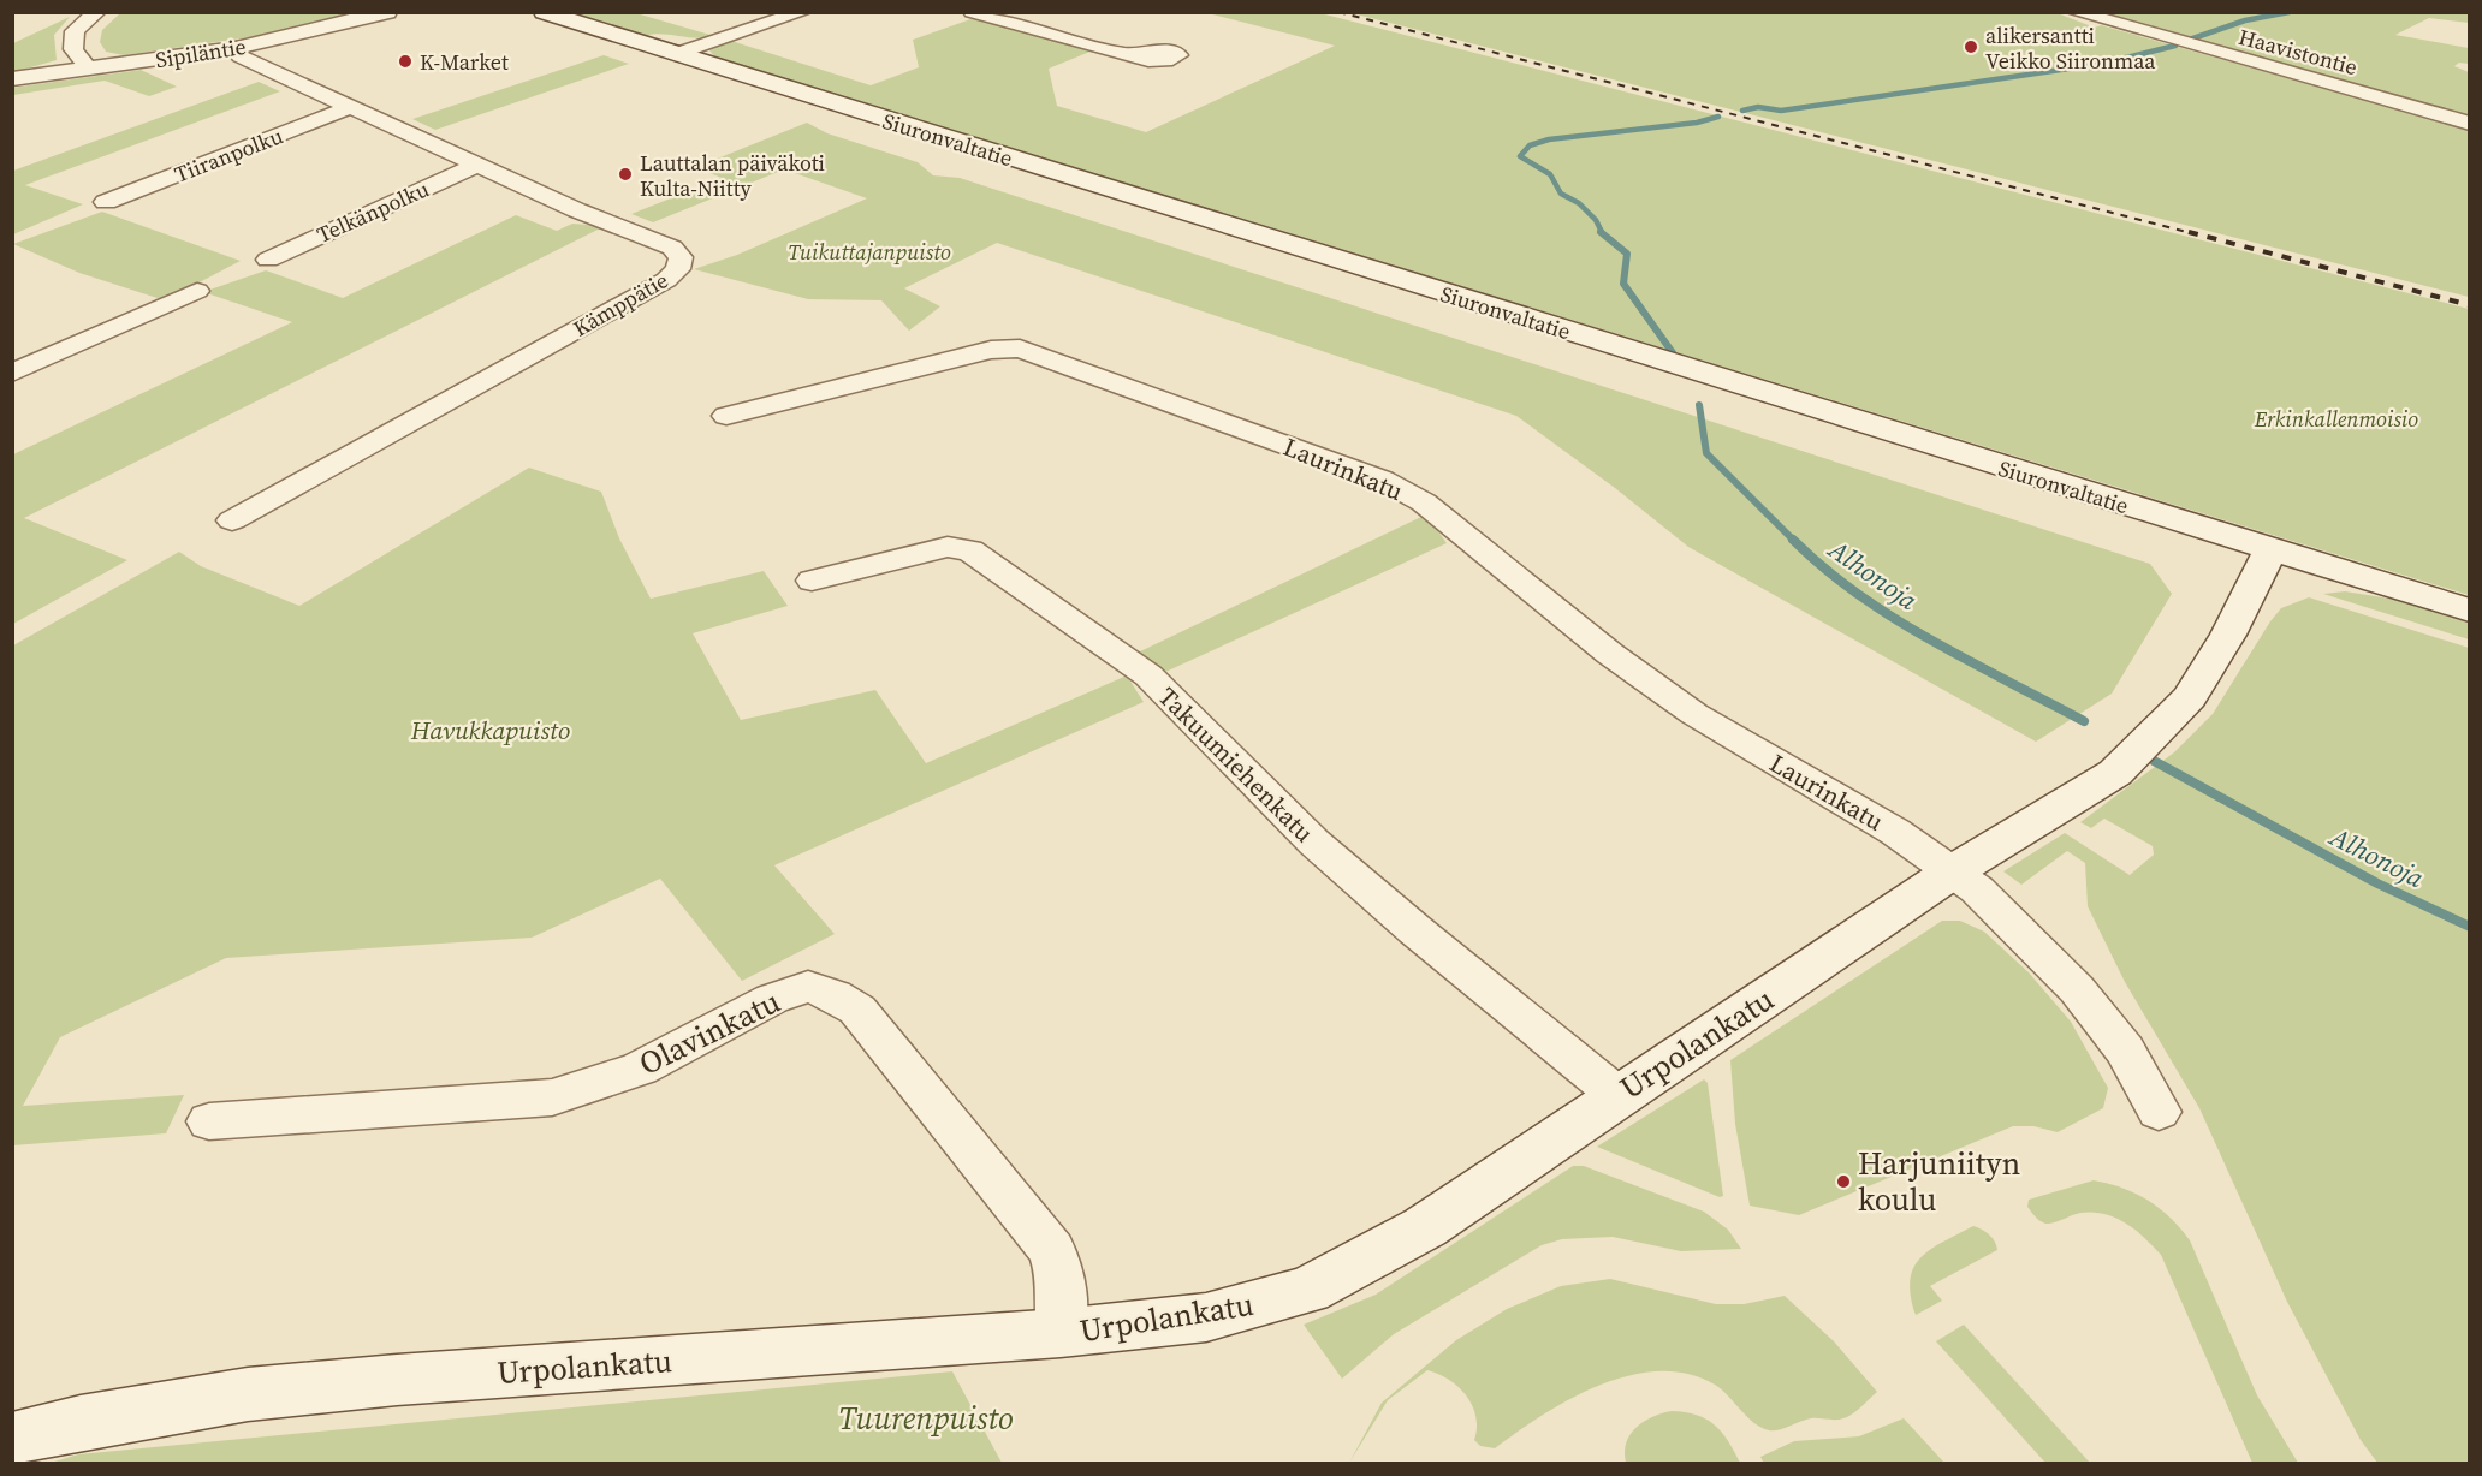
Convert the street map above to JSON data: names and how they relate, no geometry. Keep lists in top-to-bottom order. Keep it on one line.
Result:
{"streets":{"main road":["Sipiläntie","Siuronvaltatie","Urpolankatu"],"street":["Haavistontie","Tiiranpolku","Telkänpolku","Kämppätie","Laurinkatu","Takuumiehenkatu","Olavinkatu"]},"crossings":[["Sipiläntie","Kämppätie"],["Siuronvaltatie","Urpolankatu"],["Tiiranpolku","Kämppätie"],["Telkänpolku","Kämppätie"],["Laurinkatu","Urpolankatu"],["Takuumiehenkatu","Urpolankatu"],["Olavinkatu","Urpolankatu"]],"water":["Alhonoja"],"parks":["Tuikuttajanpuisto","Erkinkallenmoisio","Havukkapuisto","Tuurenpuisto"],"places":["alikersantti Veikko Siironmaa","K-Market","Lauttalan päiväkoti Kulta-Niitty","Harjuniityn koulu"]}
